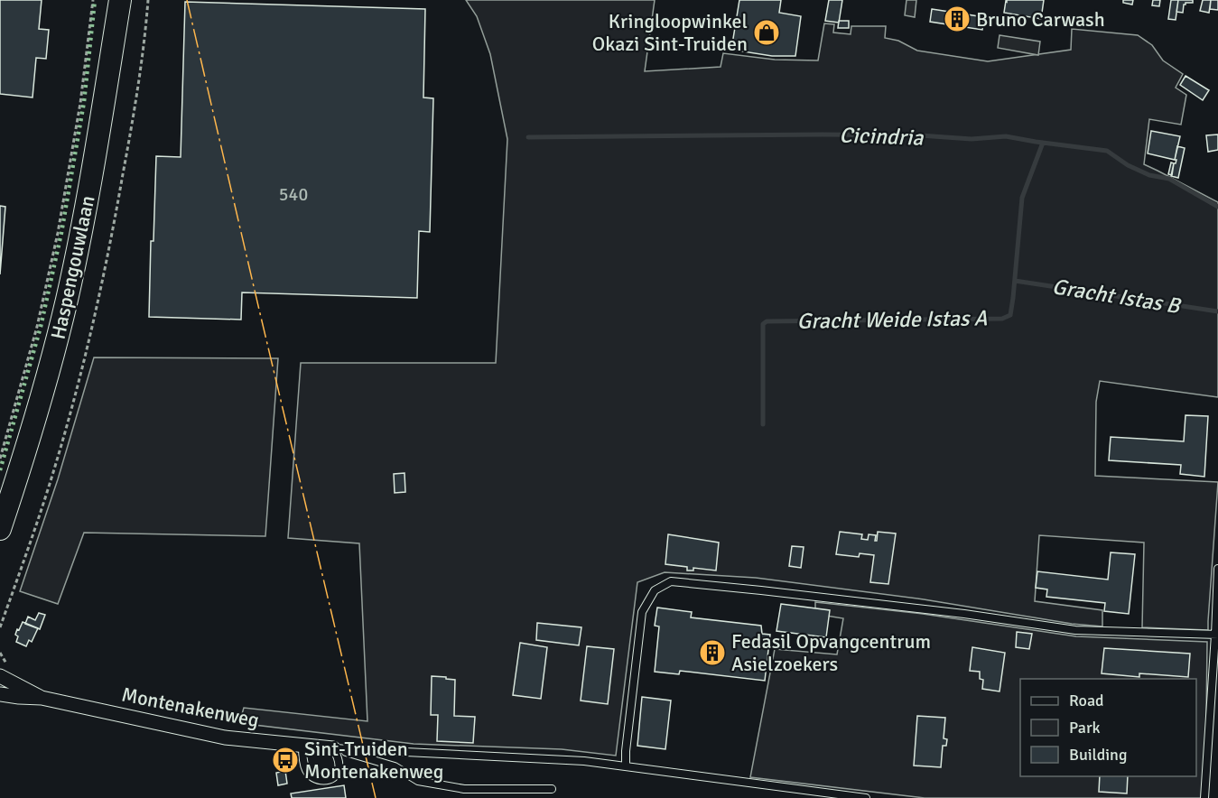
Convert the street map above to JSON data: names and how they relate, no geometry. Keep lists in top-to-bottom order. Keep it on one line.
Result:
{"streets":{"main road":["Haspengouwlaan"],"street":["Montenakenweg"]},"water":["Cicindria","Gracht Istas B","Gracht Weide Istas A"],"places":{"building":["Bruno Carwash","Fedasil Opvangcentrum Asielzoekers"],"shop":["Kringloopwinkel Okazi Sint-Truiden"],"bus stop":["Sint-Truiden Montenakenweg"]},"house_numbers":["540"],"legend":["Road","Park","Building"]}
